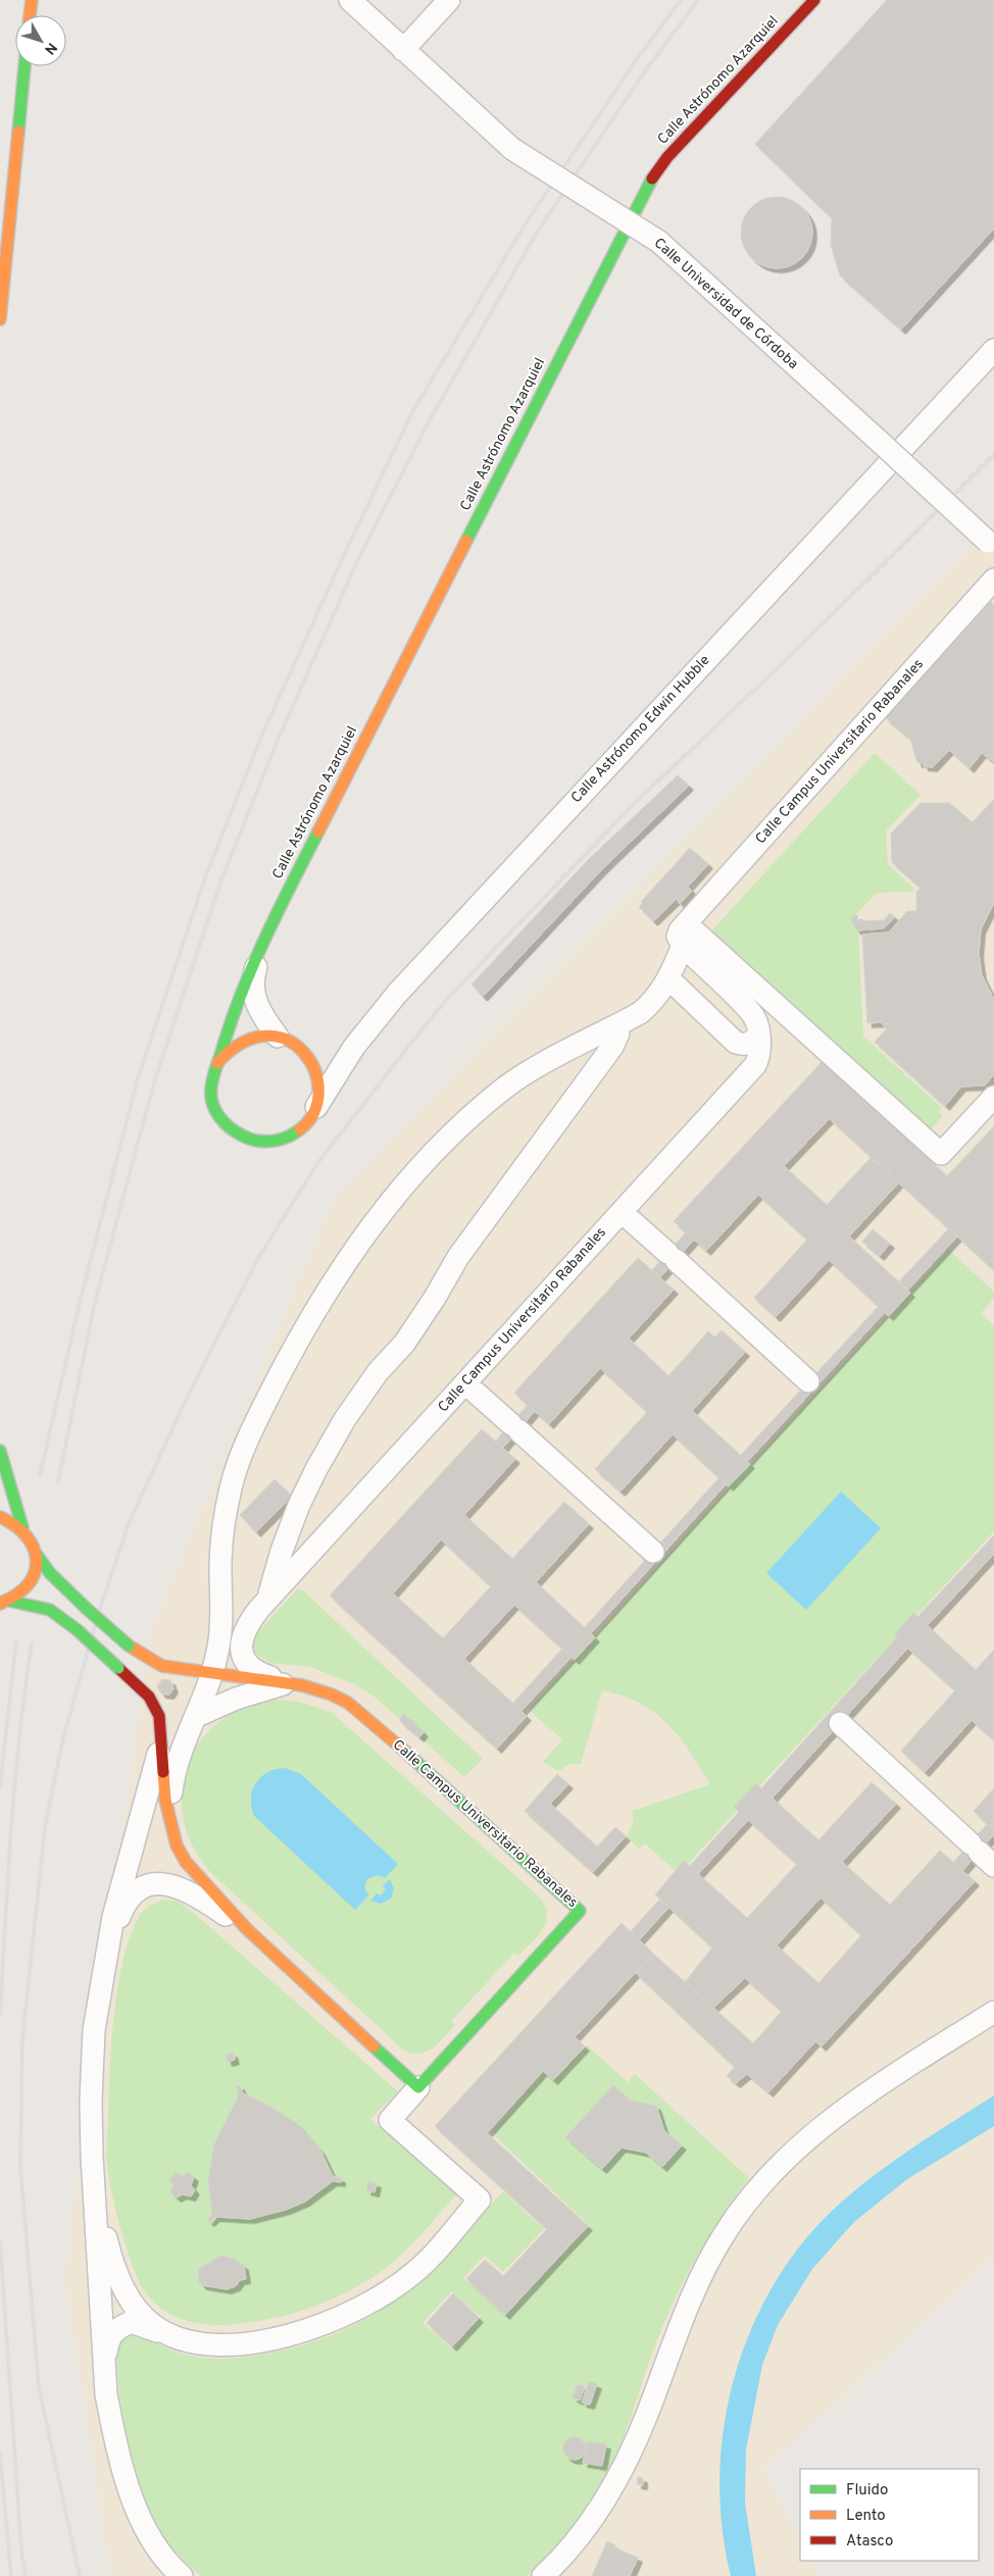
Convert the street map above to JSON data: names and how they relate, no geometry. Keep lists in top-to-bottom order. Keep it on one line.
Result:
{"streets":{"street":["Calle Astrónomo Azarquiel","Calle Universidad de Córdoba","Calle Astrónomo Edwin Hubble","Calle Campus Universitario Rabanales"]},"crossings":[["Calle Astrónomo Azarquiel","Calle Astrónomo Edwin Hubble"]],"legend":["Fluido","Lento","Atasco"],"north":"bottom right"}
